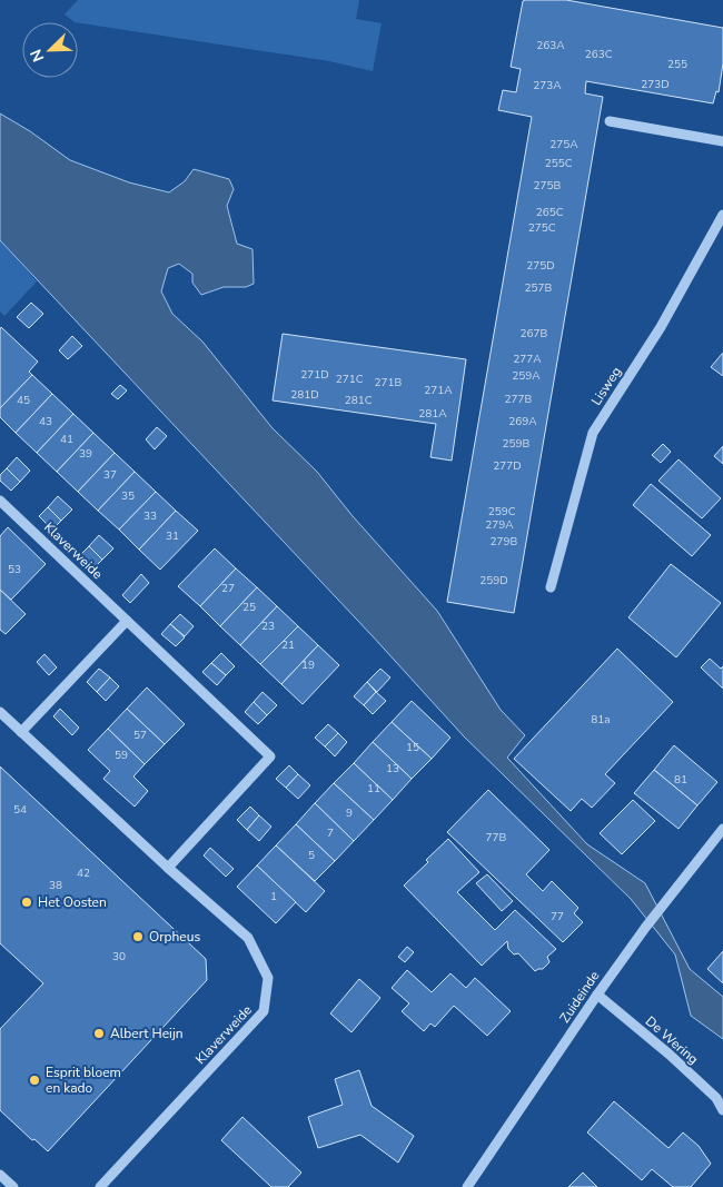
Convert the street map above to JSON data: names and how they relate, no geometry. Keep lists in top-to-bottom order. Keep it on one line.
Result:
{"streets":{"street":["Lisweg","Klaverweide","Zuideinde","De Wering"]},"crossings":[["Zuideinde","De Wering"]],"places":["Het Oosten","Orpheus","Albert Heijn","Esprit bloem en kado"],"house_numbers":["263A","263C","255","273D","273A","275A","255C","275B","265C","275C","275D","257B","267B","277A","271D","259A","271C","271B","271A","281D","277B","45","281C","281A","43","269A","41","259B","39","277D","37","35","259C","33","279A","31","279B","53","259D","27","25","23","21","19","81a","57","15","59","13","81","11","54","9","7","77B","5","42","38","1","77","30"],"north":"bottom left"}
